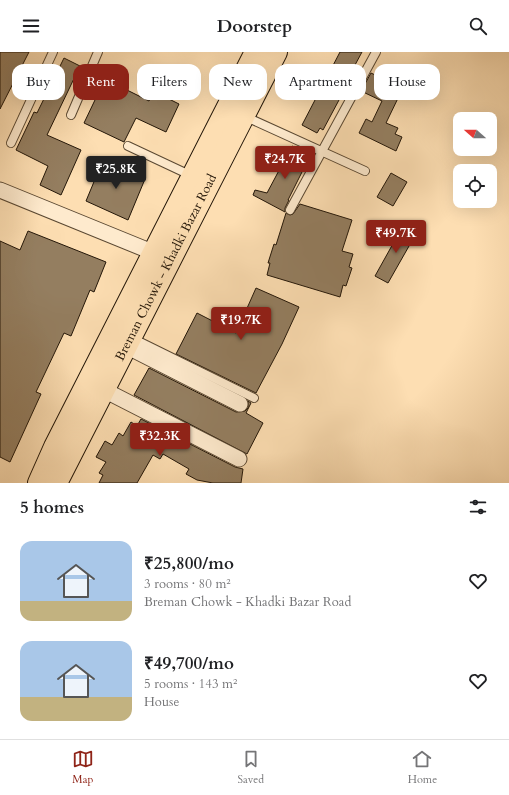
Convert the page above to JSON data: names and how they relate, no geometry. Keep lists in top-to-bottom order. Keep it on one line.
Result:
{"streets":{"main road":["Breman Chowk - Khadki Bazar Road"]},"north":"left","page":{"header":"Doorstep","chip":["Buy","Rent","Filters","New","Apartment","House"],"price":["₹24.7K","₹25.8K","₹49.7K","₹19.7K","₹32.3K"],"heading":"5 homes","list":[{"name":"₹25,800/mo","note":"3 rooms · 80 m² · Breman Chowk - Khadki Bazar Road"},{"name":"₹49,700/mo","note":"5 rooms · 143 m² · House"}],"tabs":["Map","Saved","Home"]}}
